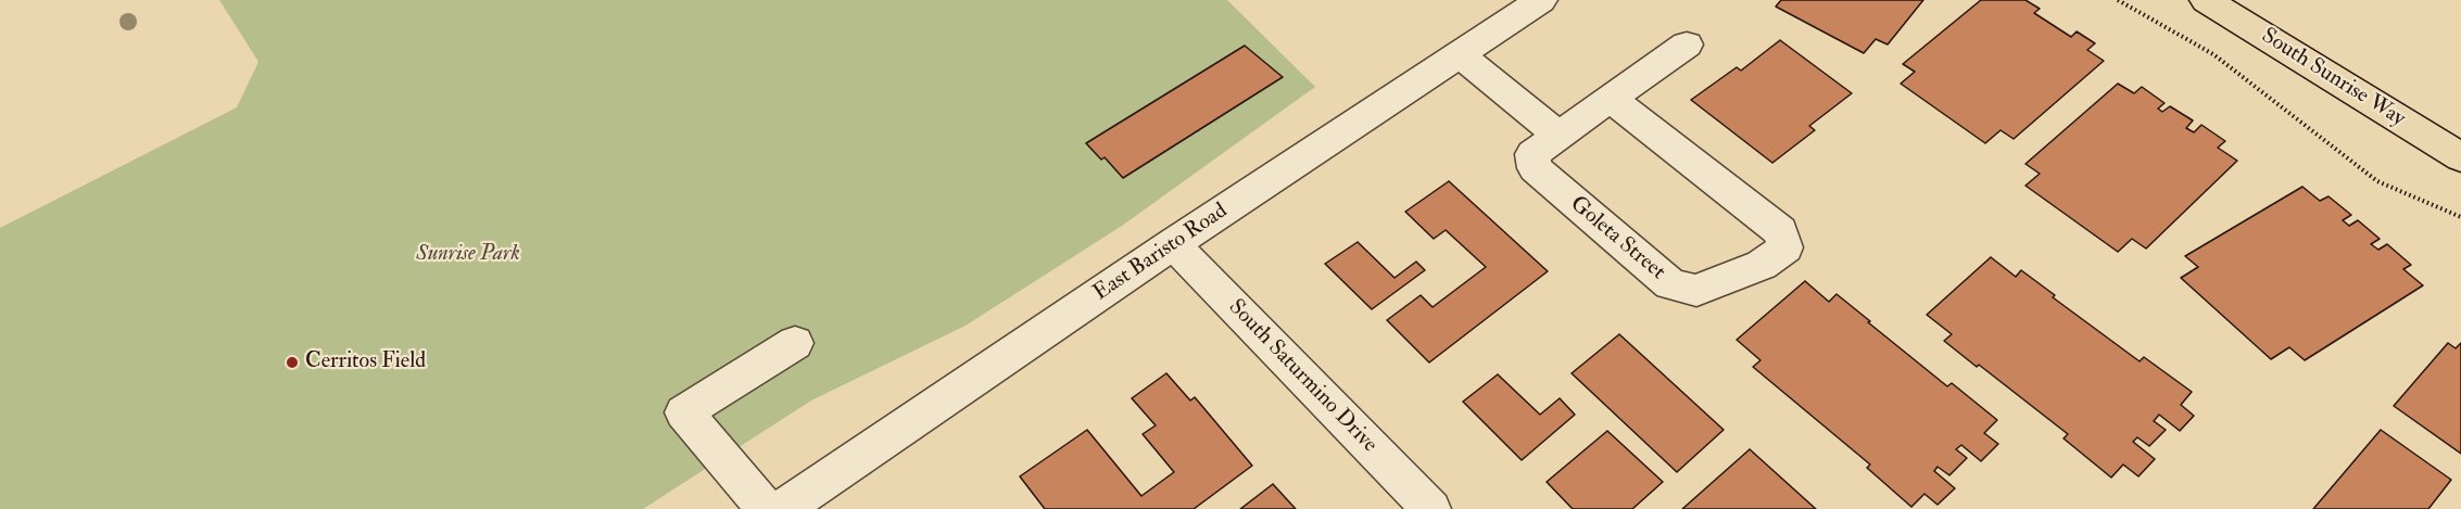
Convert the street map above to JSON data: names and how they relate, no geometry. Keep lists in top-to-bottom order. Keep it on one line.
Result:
{"streets":{"main road":["South Sunrise Way"],"street":["Goleta Street","East Baristo Road","South Saturmino Drive"]},"crossings":[["East Baristo Road","South Saturmino Drive"]],"parks":["Sunrise Park"],"places":["Cerritos Field"]}
